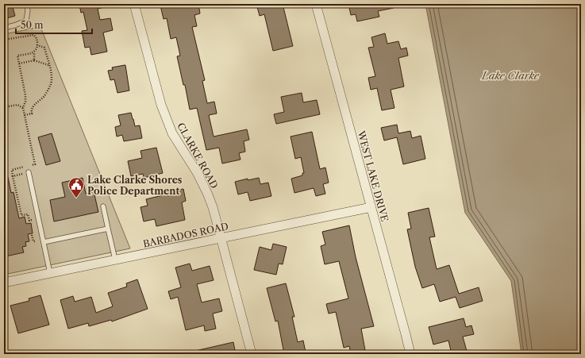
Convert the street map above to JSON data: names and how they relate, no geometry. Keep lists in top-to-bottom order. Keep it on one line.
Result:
{"streets":{"street":["CLARKE ROAD","WEST LAKE DRIVE","BARBADOS ROAD"]},"crossings":[["CLARKE ROAD","BARBADOS ROAD"],["WEST LAKE DRIVE","BARBADOS ROAD"]],"water":["Lake Clarke"],"places":{"public building":["Lake Clarke Shores Police Department"]},"scale_bar":"50 m"}
